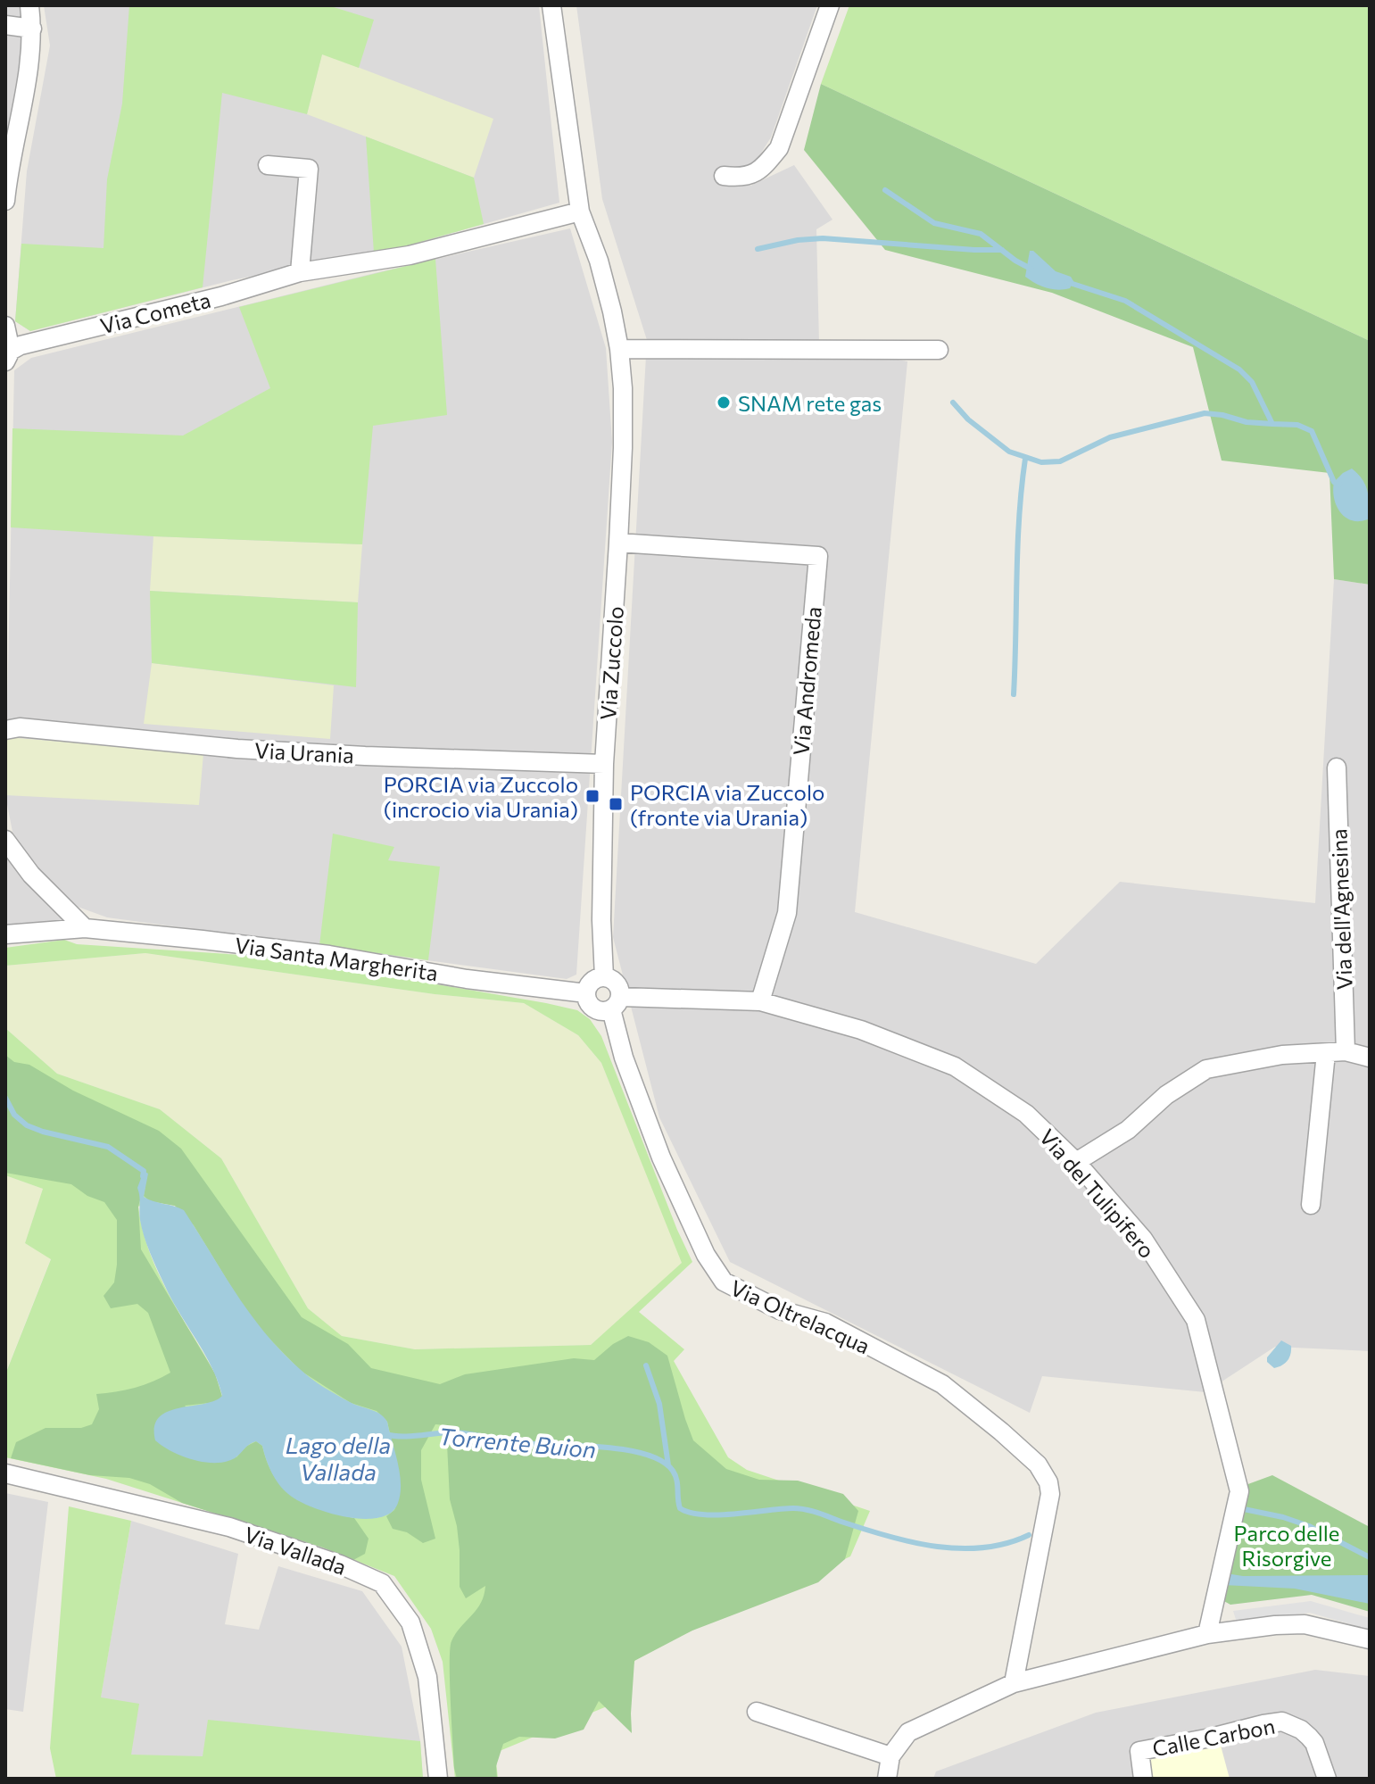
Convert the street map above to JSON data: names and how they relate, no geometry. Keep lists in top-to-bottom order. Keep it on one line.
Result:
{"streets":{"street":["Via Cometa","Via Zuccolo","Via Andromeda","Via Urania","Via dell'Agnesina","Via Santa Margherita","Via del Tulipifero","Via Oltrelacqua","Via Vallada","Calle Carbon"]},"crossings":[["Via Cometa","Via Zuccolo"],["Via Zuccolo","Via Andromeda"],["Via Zuccolo","Via Urania"],["Via Zuccolo","Via Santa Margherita"],["Via Zuccolo","Via del Tulipifero"],["Via Zuccolo","Via Oltrelacqua"],["Via Andromeda","Via del Tulipifero"],["Via Santa Margherita","Via del Tulipifero"],["Via Santa Margherita","Via Oltrelacqua"],["Via del Tulipifero","Via Oltrelacqua"]],"water":["Torrente Buion","Lago della Vallada"],"parks":["Parco delle Risorgive"],"places":{"other":["SNAM rete gas"],"transit":["PORCIA via Zuccolo (incrocio via Urania)","PORCIA via Zuccolo (fronte via Urania)"]}}
